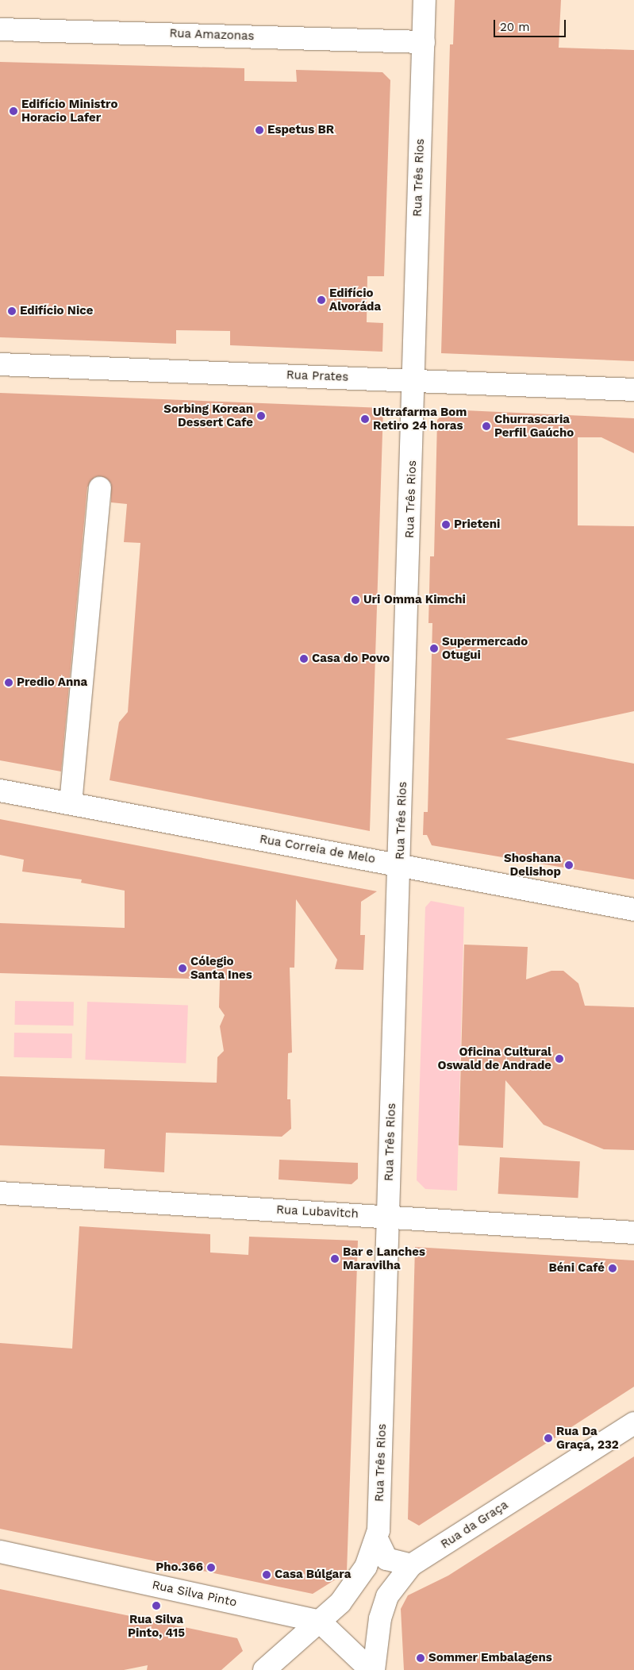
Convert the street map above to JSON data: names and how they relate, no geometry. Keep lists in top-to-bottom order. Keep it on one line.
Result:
{"streets":{"street":["Rua Amazonas","Rua Três Rios","Rua Prates","Rua Correia de Melo","Rua Lubavitch","Rua da Graça","Rua Silva Pinto"]},"crossings":[["Rua Amazonas","Rua Três Rios"],["Rua Três Rios","Rua Prates"],["Rua Três Rios","Rua Correia de Melo"],["Rua Três Rios","Rua Lubavitch"],["Rua Três Rios","Rua Silva Pinto"]],"places":["Edifício Ministro Horacio Lafer","Espetus BR","Edifício Alvoráda","Edifício Nice","Sorbing Korean Dessert Cafe","Ultrafarma Bom Retiro 24 horas","Churrascaria Perfil Gaúcho","Prieteni","Uri Omma Kimchi","Supermercado Otugui","Casa do Povo","Predio Anna","Shoshana Delishop","Cólegio Santa Ines","Oficina Cultural Oswald de Andrade","Bar e Lanches Maravilha","Béni Café","Rua Da Graça, 232","Pho.366","Casa Búlgara","Rua Silva Pinto, 415","Sommer Embalagens"],"scale_bar":"20 m"}
